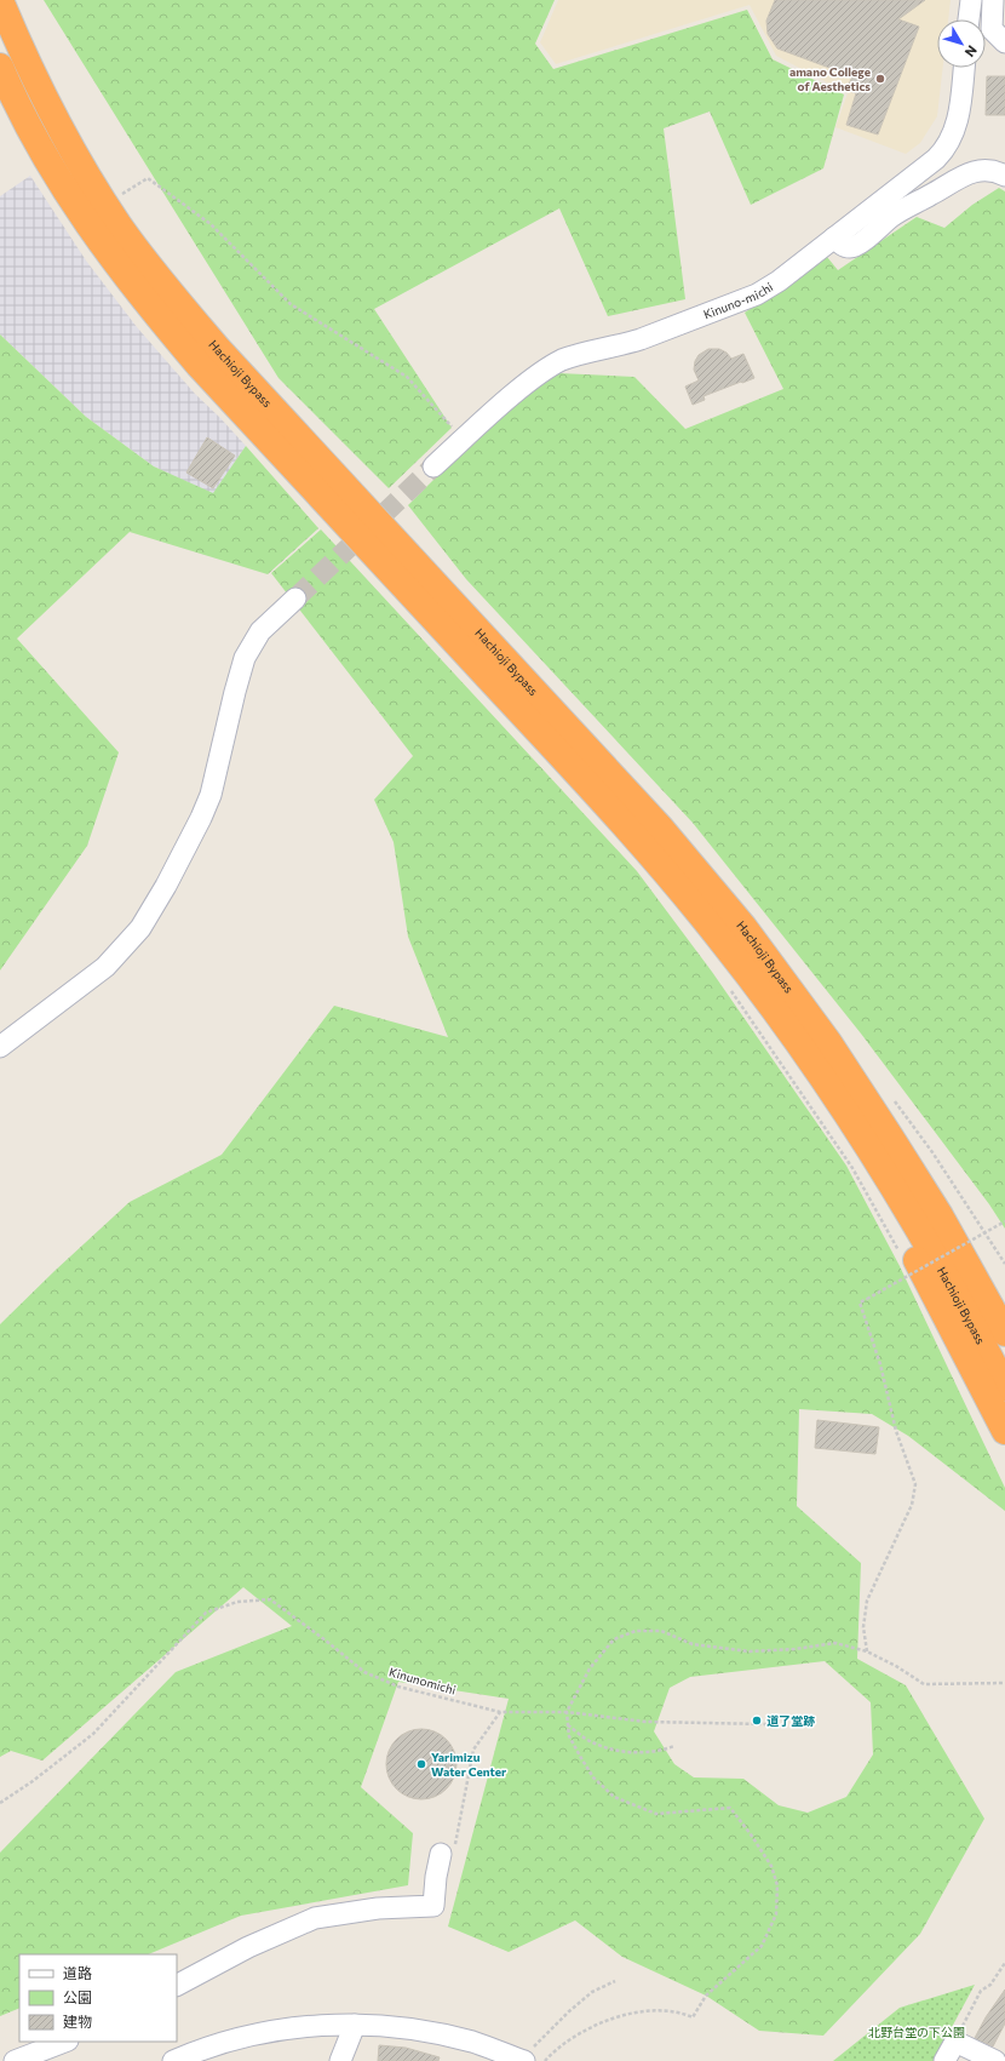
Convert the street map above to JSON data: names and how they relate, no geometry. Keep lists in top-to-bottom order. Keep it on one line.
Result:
{"streets":{"highway":["Hachioji Bypass"],"street":["Kinuno-michi"],"path":["Kinunomichi"]},"parks":["北野台堂の下公園"],"places":["amano College of Aesthetics","道了堂跡","Yarimizu Water Center"],"legend":["道路","公園","建物"],"north":"bottom right"}
